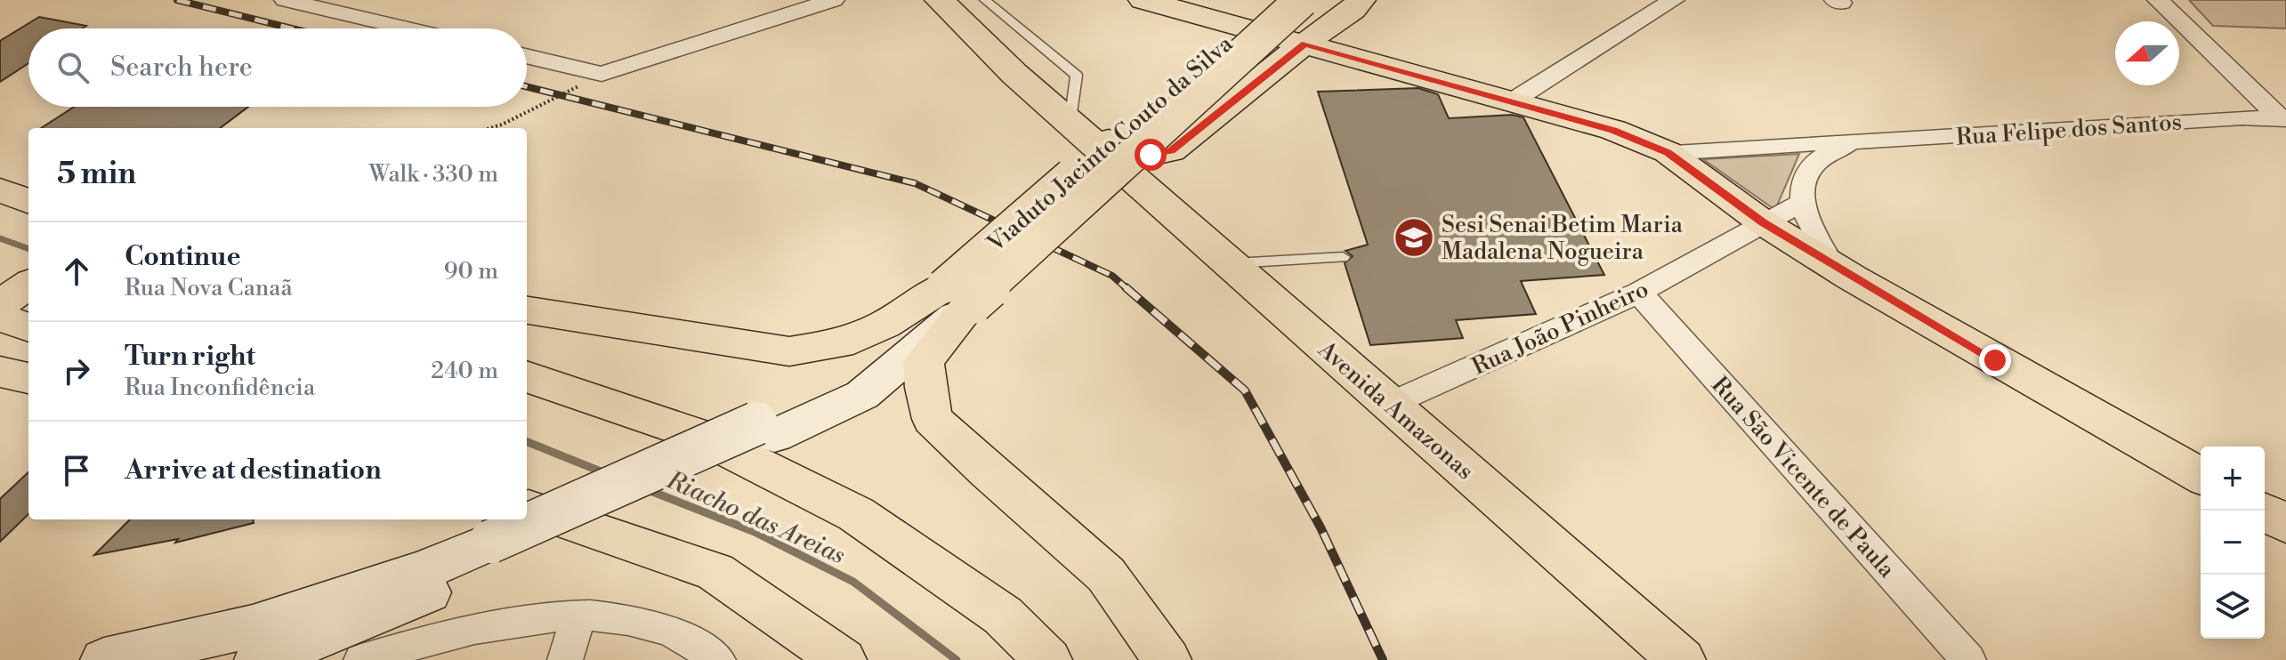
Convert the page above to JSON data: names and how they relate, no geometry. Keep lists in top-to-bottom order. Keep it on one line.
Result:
{"streets":{"main road":["Viaduto Jacinto Couto da Silva","Avenida Amazonas"],"street":["Rua Felipe dos Santos","Rua João Pinheiro","Rua São Vicente de Paula"]},"crossings":[["Rua Felipe dos Santos","Rua João Pinheiro"],["Rua João Pinheiro","Avenida Amazonas"],["Rua João Pinheiro","Rua São Vicente de Paula"]],"water":["Riacho das Areias"],"places":{"school or university":["Sesi Senai Betim Maria Madalena Nogueira"]},"north":"left","page":{"search":"Search here","heading":["5 min","Walk · 330 m"],"list":[["Continue","Rua Nova Canaã","90 m"],["Turn right","Rua Inconfidência","240 m"],"Arrive at destination"],"map_buttons":["+","−"]}}
